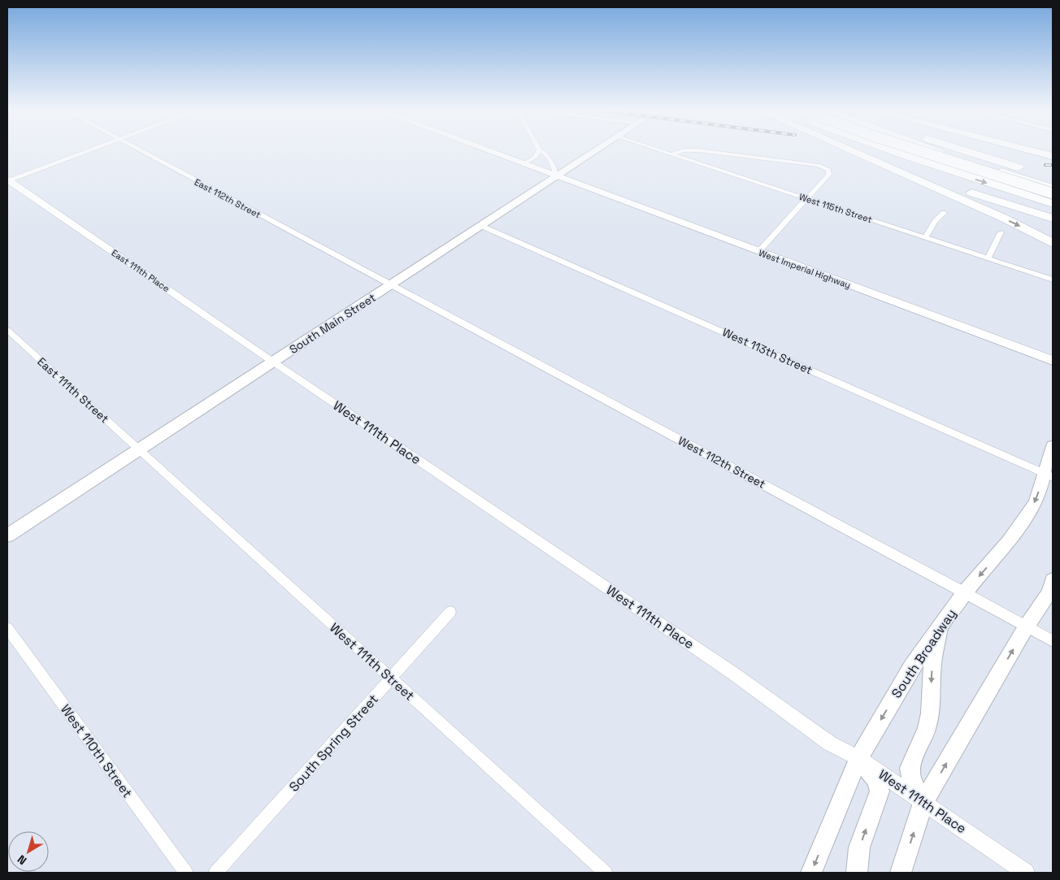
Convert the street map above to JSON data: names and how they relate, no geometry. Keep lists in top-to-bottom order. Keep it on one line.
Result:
{"streets":{"main road":["West Imperial Highway","South Main Street","South Broadway"],"street":["East 112th Street","West 115th Street","East 111th Place","West 113th Street","East 111th Street","West 111th Place","West 112th Street","West 111th Street","South Spring Street","West 110th Street"]},"crossings":[["East 112th Street","South Main Street"],["East 112th Street","West 112th Street"],["West Imperial Highway","South Main Street"],["East 111th Place","South Main Street"],["East 111th Place","West 111th Place"],["South Main Street","West 113th Street"],["South Main Street","East 111th Street"],["South Main Street","West 111th Place"],["South Main Street","West 112th Street"],["South Main Street","West 111th Street"],["West 113th Street","South Broadway"],["East 111th Street","West 111th Street"],["West 111th Place","South Broadway"],["West 112th Street","South Broadway"],["West 111th Street","South Spring Street"]],"north":"bottom left"}
